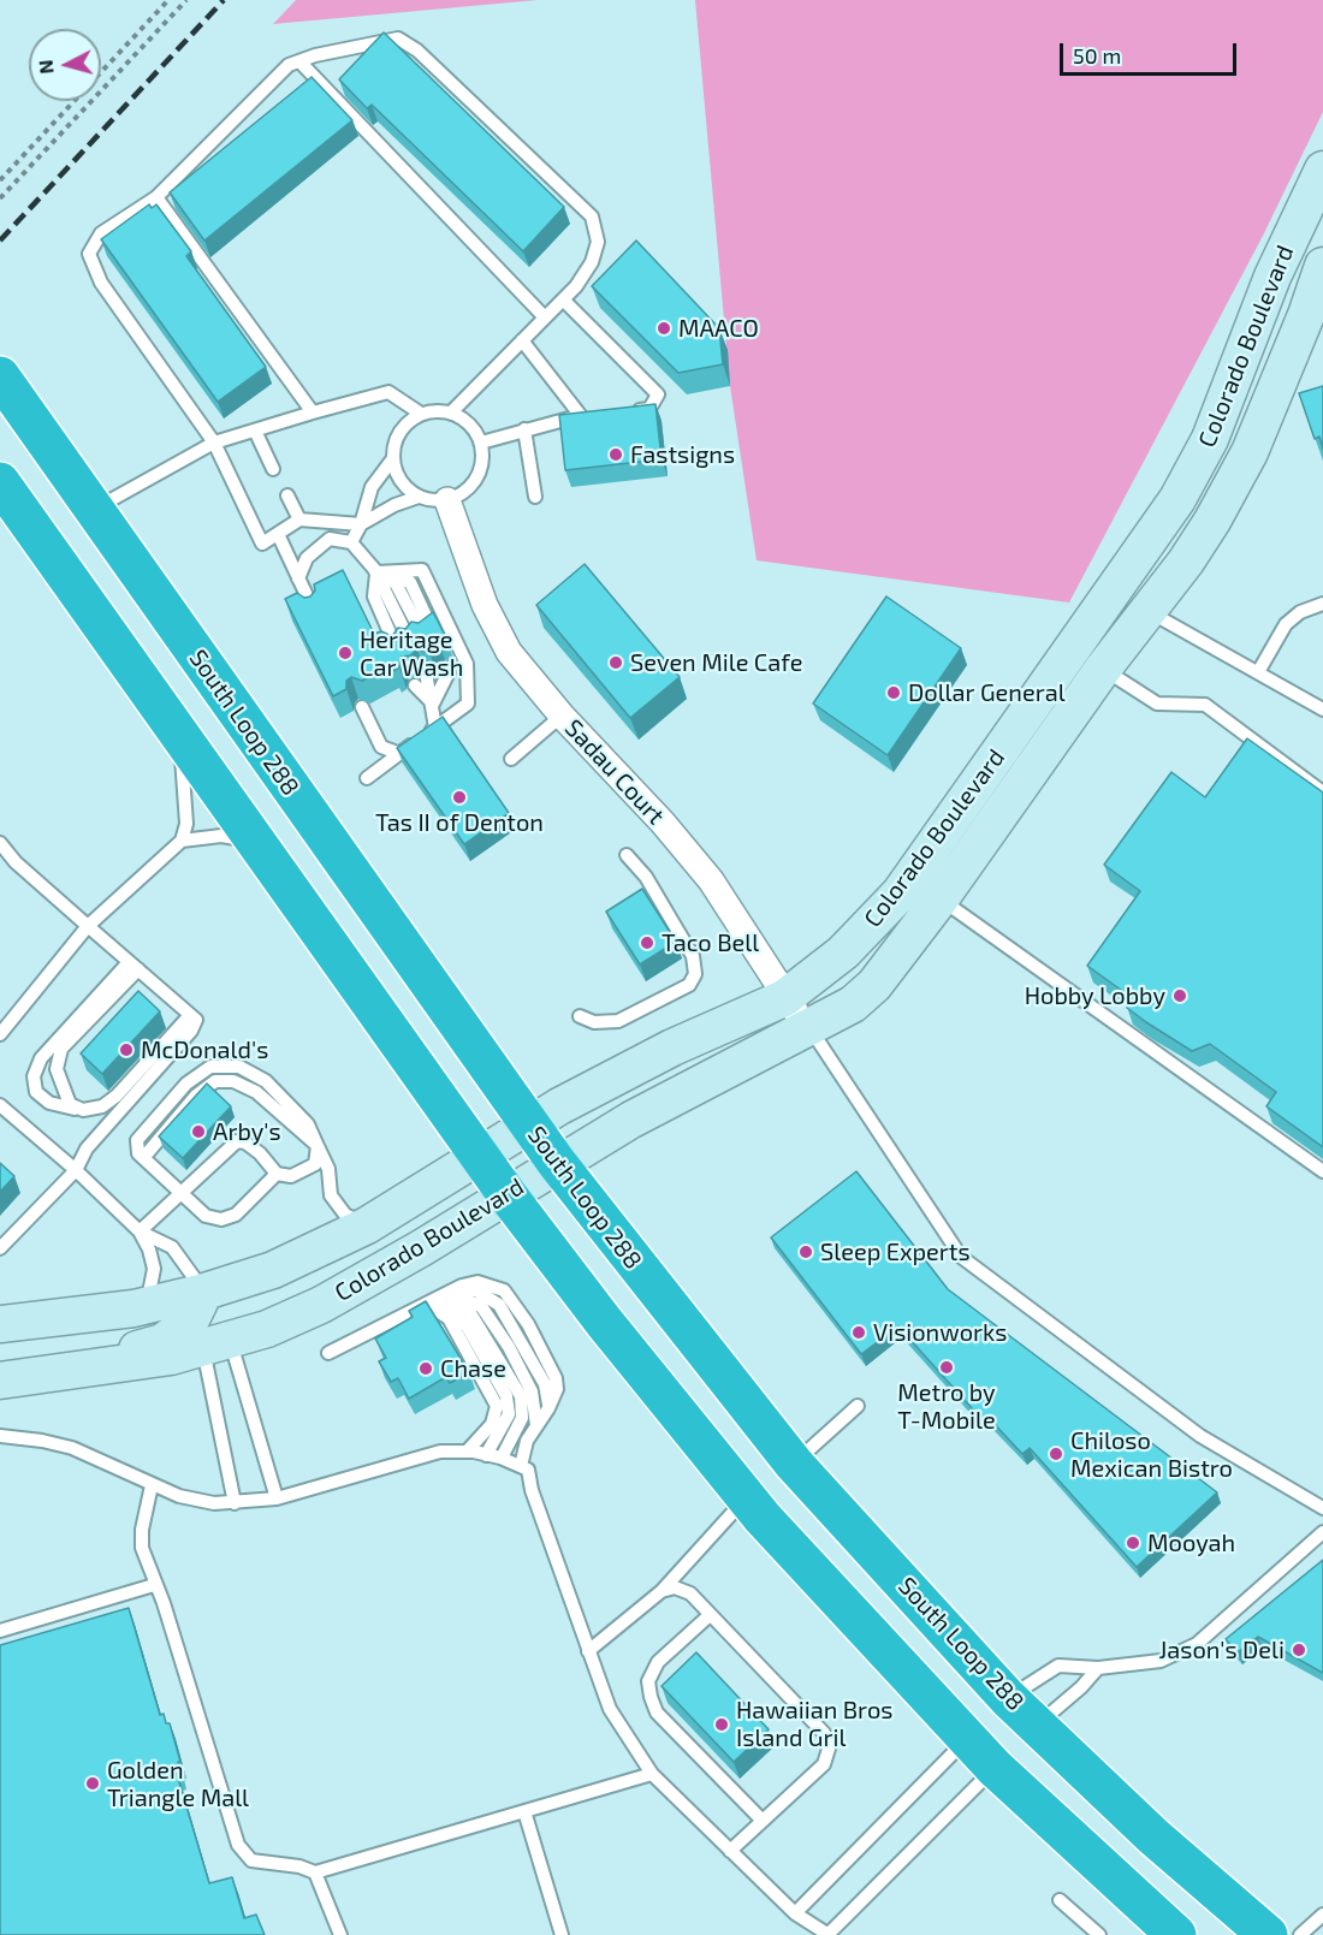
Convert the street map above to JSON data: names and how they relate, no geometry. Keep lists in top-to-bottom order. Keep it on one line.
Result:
{"streets":{"highway":["South Loop 288"],"street":["Colorado Boulevard","Sadau Court"]},"crossings":[["Colorado Boulevard","South Loop 288"],["Colorado Boulevard","Sadau Court"]],"places":["MAACO","Fastsigns","Heritage Car Wash","Seven Mile Cafe","Dollar General","Tas II of Denton","Taco Bell","Hobby Lobby","McDonald's","Arby's","Sleep Experts","Visionworks","Metro by T-Mobile","Chase","Chiloso Mexican Bistro","Mooyah","Jason's Deli","Hawaiian Bros Island Gril","Golden Triangle Mall"],"scale_bar":"50 m","north":"left"}
